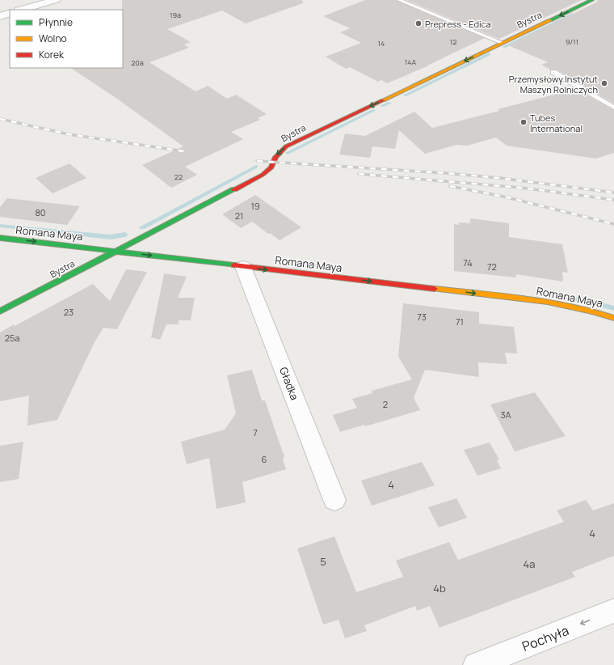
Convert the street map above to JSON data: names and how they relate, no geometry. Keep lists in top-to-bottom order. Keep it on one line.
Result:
{"streets":{"street":["Bystra","Romana Maya","Gładka","Pochyła"]},"crossings":[["Bystra","Romana Maya"],["Romana Maya","Gładka"]],"one_way":["Bystra","Romana Maya","Pochyła"],"places":["Prepress - Edica","Przemysłowy Instytut Maszyn Rolniczych","Tubes International"],"house_numbers":["19a","12","9/11","14","14A","20a","22","19","80","21","74","72","23","73","71","25a","2","3A","7","6","4","4","5","4a","4b"],"legend":["Płynnie","Wolno","Korek"]}
